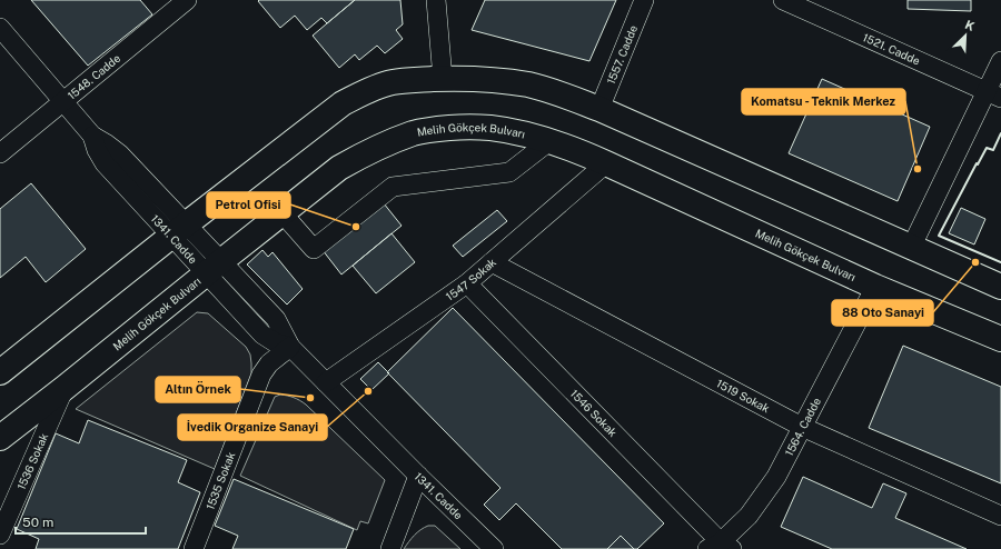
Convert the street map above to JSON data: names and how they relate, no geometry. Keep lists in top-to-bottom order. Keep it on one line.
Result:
{"streets":{"main road":["Melih Gökçek Bulvarı"],"street":["1521. Cadde","1557. Cadde","1548. Cadde","1341. Cadde","1547 Sokak","1519 Sokak","1546 Sokak","1564. Cadde","1536 Sokak","1535 Sokak"]},"crossings":[["1548. Cadde","1341. Cadde"],["Melih Gökçek Bulvarı","1341. Cadde"],["Melih Gökçek Bulvarı","1547 Sokak"],["Melih Gökçek Bulvarı","1564. Cadde"],["Melih Gökçek Bulvarı","1536 Sokak"],["1341. Cadde","1547 Sokak"],["1341. Cadde","1535 Sokak"],["1547 Sokak","1519 Sokak"],["1547 Sokak","1546 Sokak"],["1519 Sokak","1564. Cadde"],["1546 Sokak","1564. Cadde"]],"places":["Komatsu - Teknik Merkez","Petrol Ofisi","88 Oto Sanayi","İvedik Organize Sanayi","Altın Örnek"],"scale_bar":"50 m","north":"top right"}
